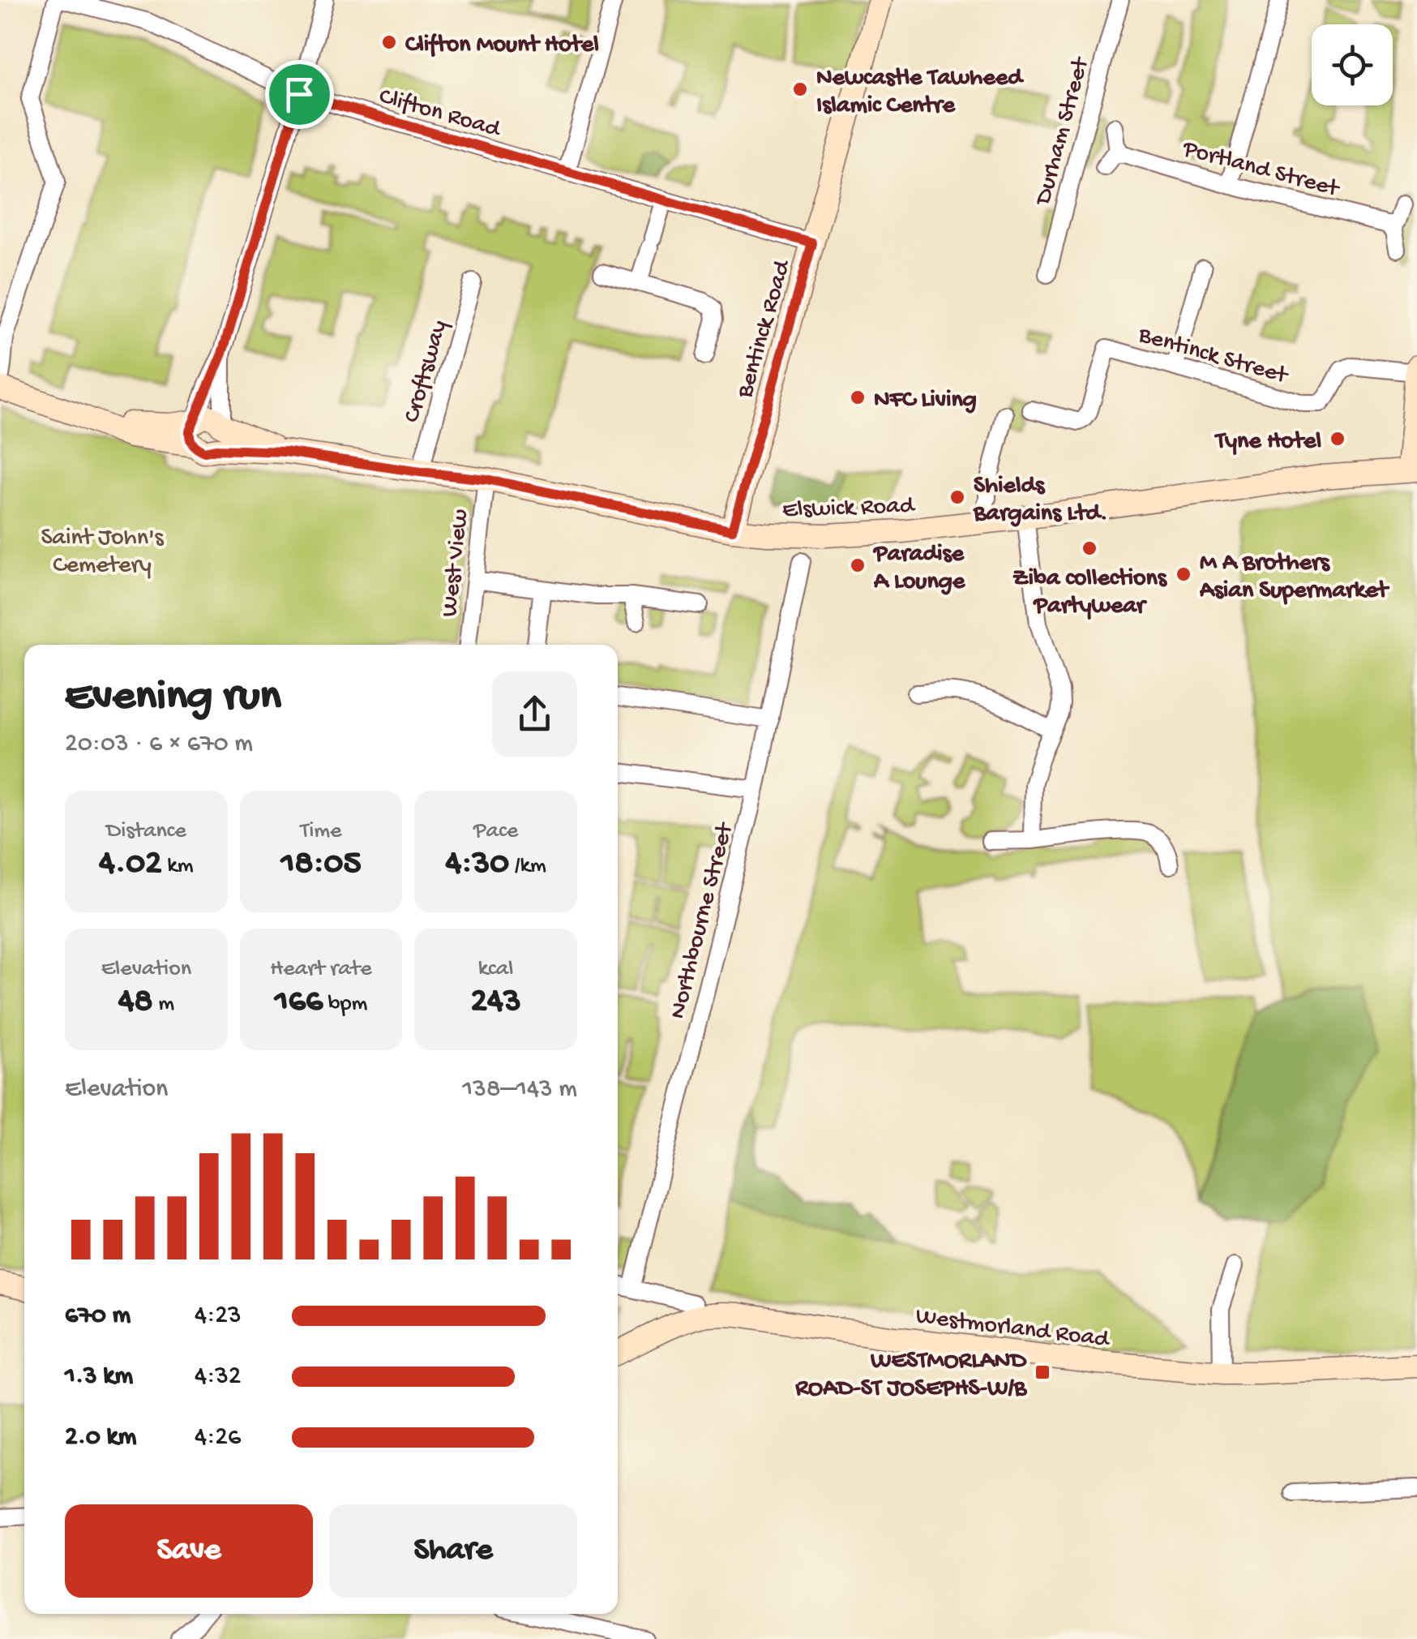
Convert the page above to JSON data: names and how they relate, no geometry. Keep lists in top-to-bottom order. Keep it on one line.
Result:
{"streets":{"main road":["Bentinck Road","Elswick Road","Westmorland Road"],"street":["Clifton Road","Durham Street","Portland Street","Bentinck Street","Croftsway","West View","Northbourne Street"]},"crossings":[["Clifton Road","Bentinck Road"],["Bentinck Road","Elswick Road"],["Croftsway","Elswick Road"],["Elswick Road","West View"]],"parks":["Saint John's Cemetery"],"places":{"other":["Clifton Mount Hotel","Newcastle Tawheed Islamic Centre","NFC Living","Tyne Hotel","Shields Bargains Ltd.","Ziba collections Partywear","Paradise A Lounge","M A Brothers Asian Supermarket"],"transit":["WESTMORLAND ROAD-ST JOSEPHS-W/B"]},"page":{"heading":["Evening run","20:03 · 6 × 670 m"],"stats":[["Distance","4.02 km"],["Time","18:05"],["Pace","4:30 /km"],["Elevation","48 m"],["Heart rate","166 bpm"],["kcal","243"]],"chart":["Elevation","138–143 m"],"list":[{"name":"670 m","note":"4:23"},{"name":"1.3 km","note":"4:32"},{"name":"2.0 km","note":"4:26"}],"buttons":["Save","Share"]}}
